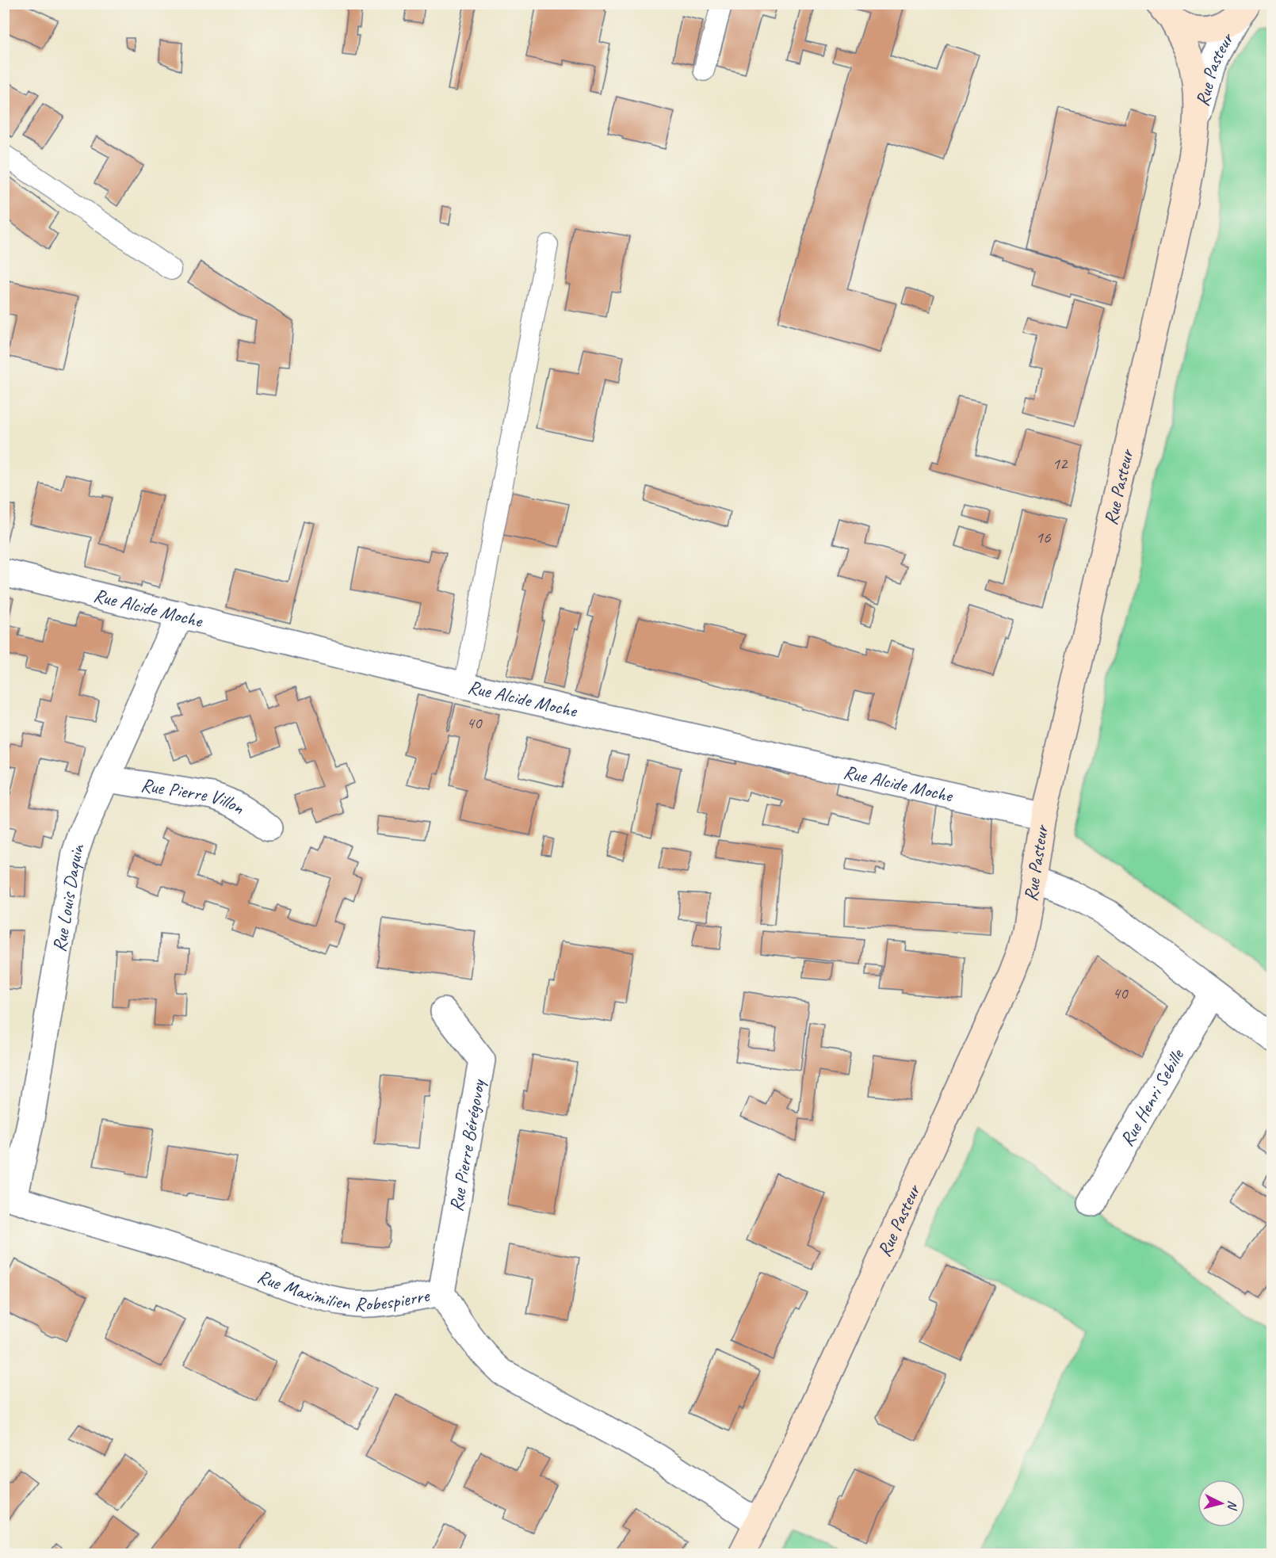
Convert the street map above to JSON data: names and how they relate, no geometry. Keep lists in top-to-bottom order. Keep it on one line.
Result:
{"streets":{"street":["Rue Pasteur","Rue Alcide Moche","Rue Pierre Villon","Rue Louis Daquin","Rue Henri Sebille","Rue Pierre Bérégovoy","Rue Maximilien Robespierre"]},"crossings":[["Rue Pasteur","Rue Alcide Moche"],["Rue Pasteur","Rue Maximilien Robespierre"],["Rue Alcide Moche","Rue Louis Daquin"],["Rue Pierre Villon","Rue Louis Daquin"],["Rue Louis Daquin","Rue Maximilien Robespierre"],["Rue Pierre Bérégovoy","Rue Maximilien Robespierre"]],"house_numbers":["12","16","40","40"],"north":"right"}
